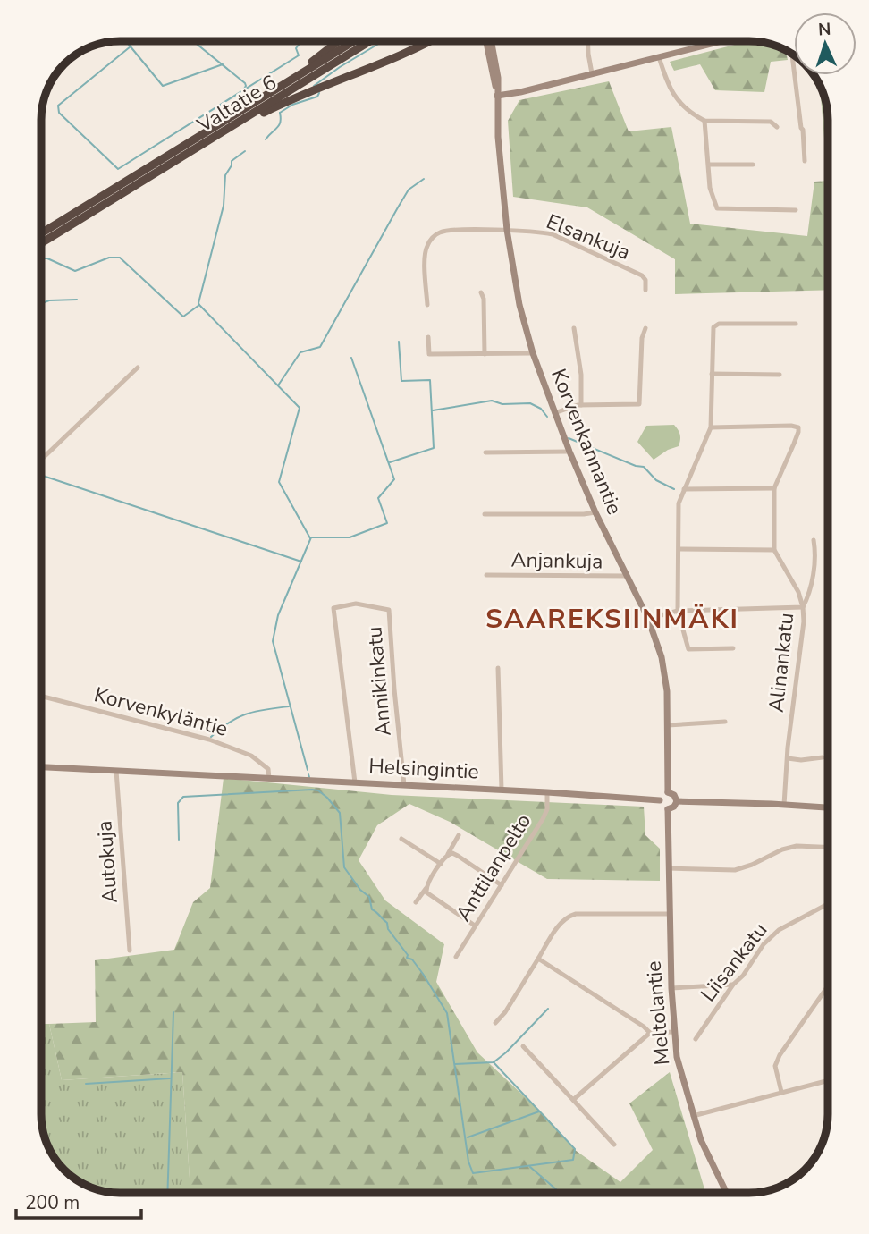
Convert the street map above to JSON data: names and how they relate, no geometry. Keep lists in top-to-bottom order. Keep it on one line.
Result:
{"streets":{"highway":["Valtatie 6"],"main road":["Korvenkannantie","Helsingintie","Meltolantie"],"street":["Elsankuja","Anjankuja","Alinankatu","Annikinkatu","Korvenkyläntie","Autokuja","Anttilanpelto","Liisankatu"]},"crossings":[["Elsankuja","Korvenkannantie"],["Korvenkannantie","Anjankuja"],["Korvenkannantie","Helsingintie"],["Korvenkannantie","Meltolantie"],["Annikinkatu","Helsingintie"],["Korvenkyläntie","Helsingintie"],["Helsingintie","Autokuja"],["Helsingintie","Anttilanpelto"],["Helsingintie","Meltolantie"]],"districts":["SAAREKSIINMÄKI"],"scale_bar":"200 m","north":"top"}
